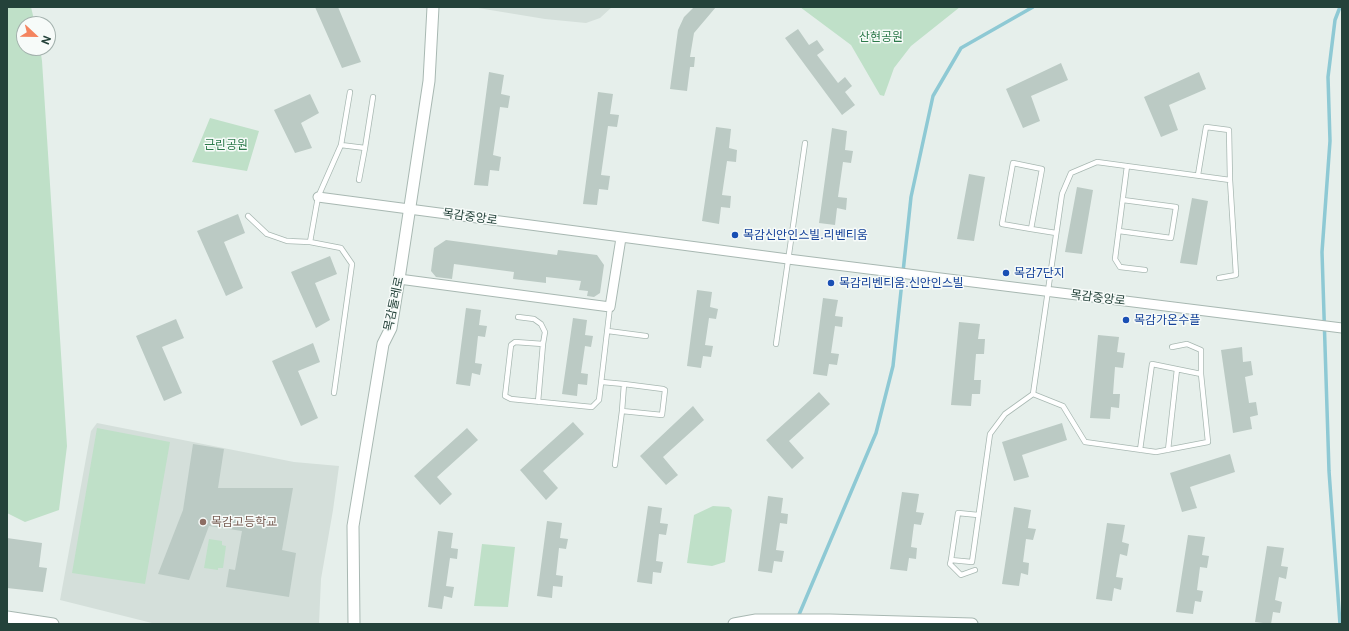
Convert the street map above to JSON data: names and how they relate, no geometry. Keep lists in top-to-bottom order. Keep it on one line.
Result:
{"streets":{"street":["목감중앙로","목감둘레로"]},"crossings":[["목감중앙로","목감둘레로"]],"parks":["산현공원","근린공원"],"places":["목감신안인스빌.리벤티움","목감7단지","목감리벤티움.신안인스빌","목감가온수플","목감고등학교"],"north":"right"}
